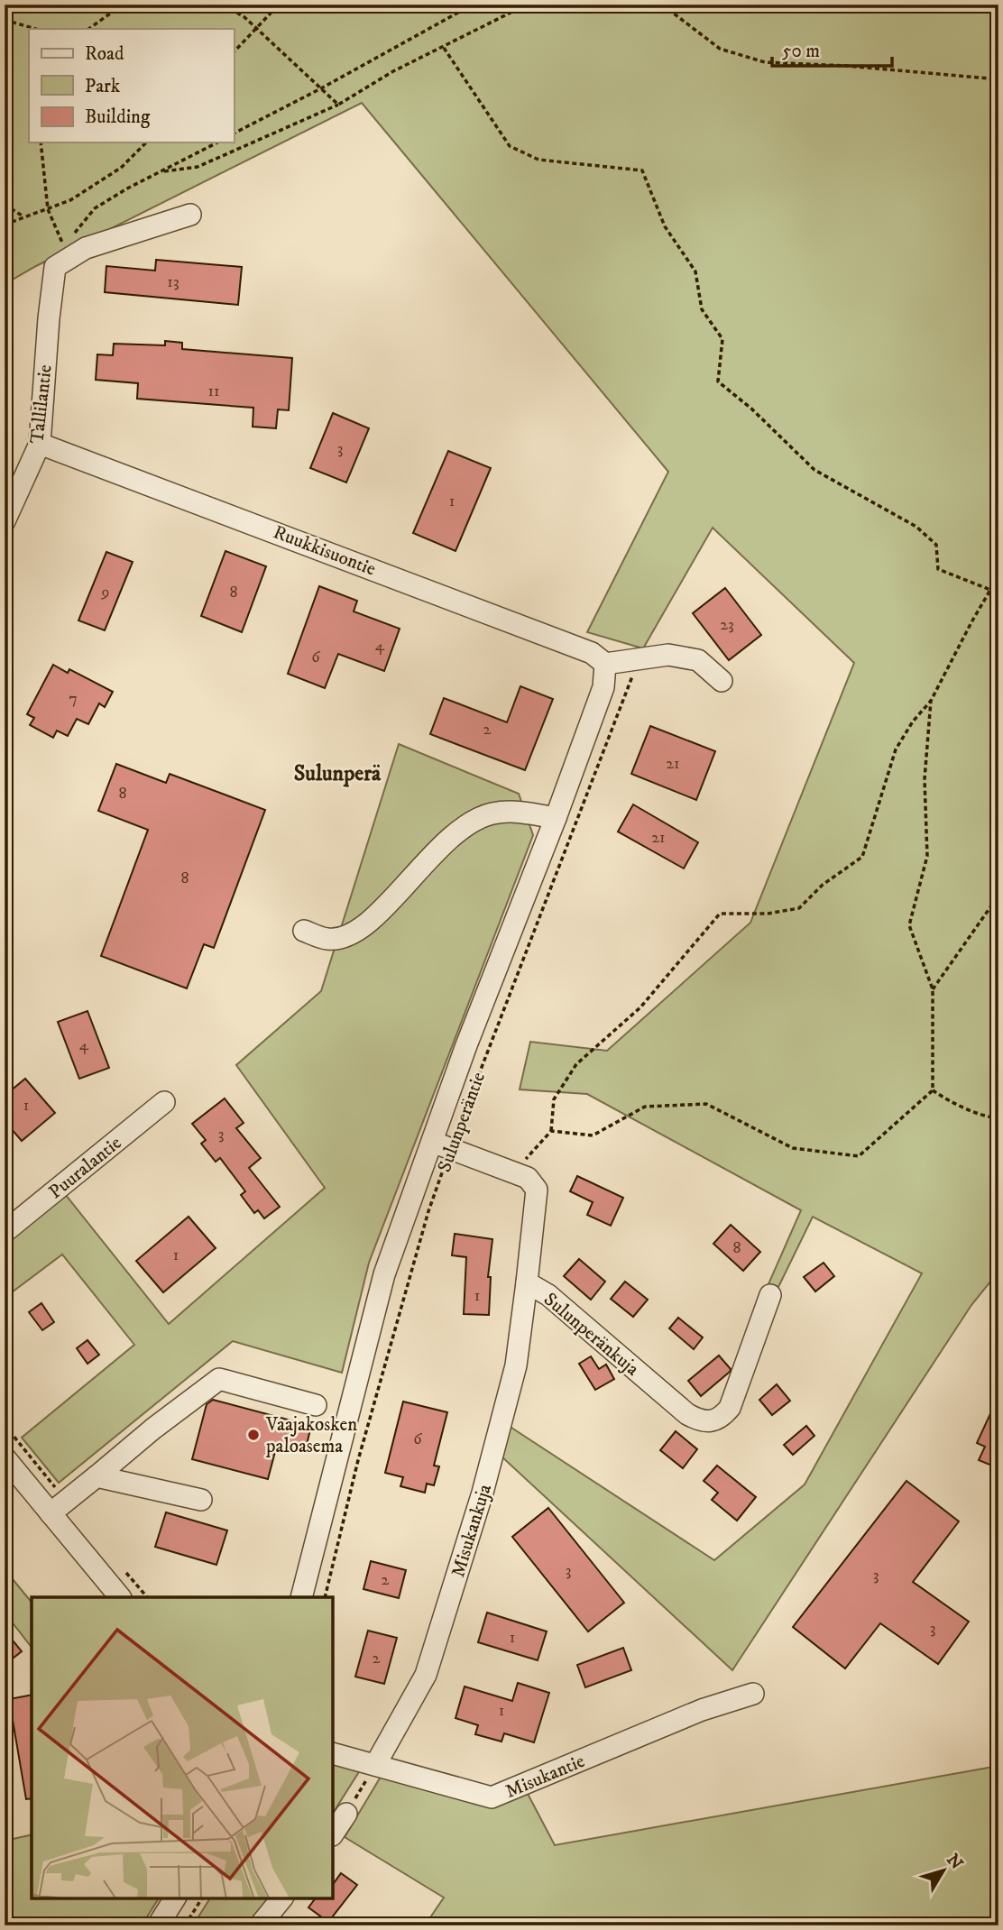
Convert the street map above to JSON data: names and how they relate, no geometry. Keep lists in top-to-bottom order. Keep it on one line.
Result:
{"streets":{"street":["Tallilantie","Ruukkisuontie","Sulunperäntie","Puuralantie","Sulunperänkuja","Misukankuja","Misukantie"]},"crossings":[["Tallilantie","Ruukkisuontie"],["Ruukkisuontie","Sulunperäntie"],["Sulunperäntie","Sulunperänkuja"],["Sulunperänkuja","Misukankuja"],["Misukankuja","Misukantie"]],"districts":["Sulunperä"],"places":["Vaajakosken paloasema"],"house_numbers":["13","11","3","1","9","8","23","4","6","7","2","21","8","21","8","4","1","3","8","1","1","6","3","3","2","3","1","2","1"],"legend":["Road","Park","Building"],"scale_bar":"50 m","north":"top right"}
